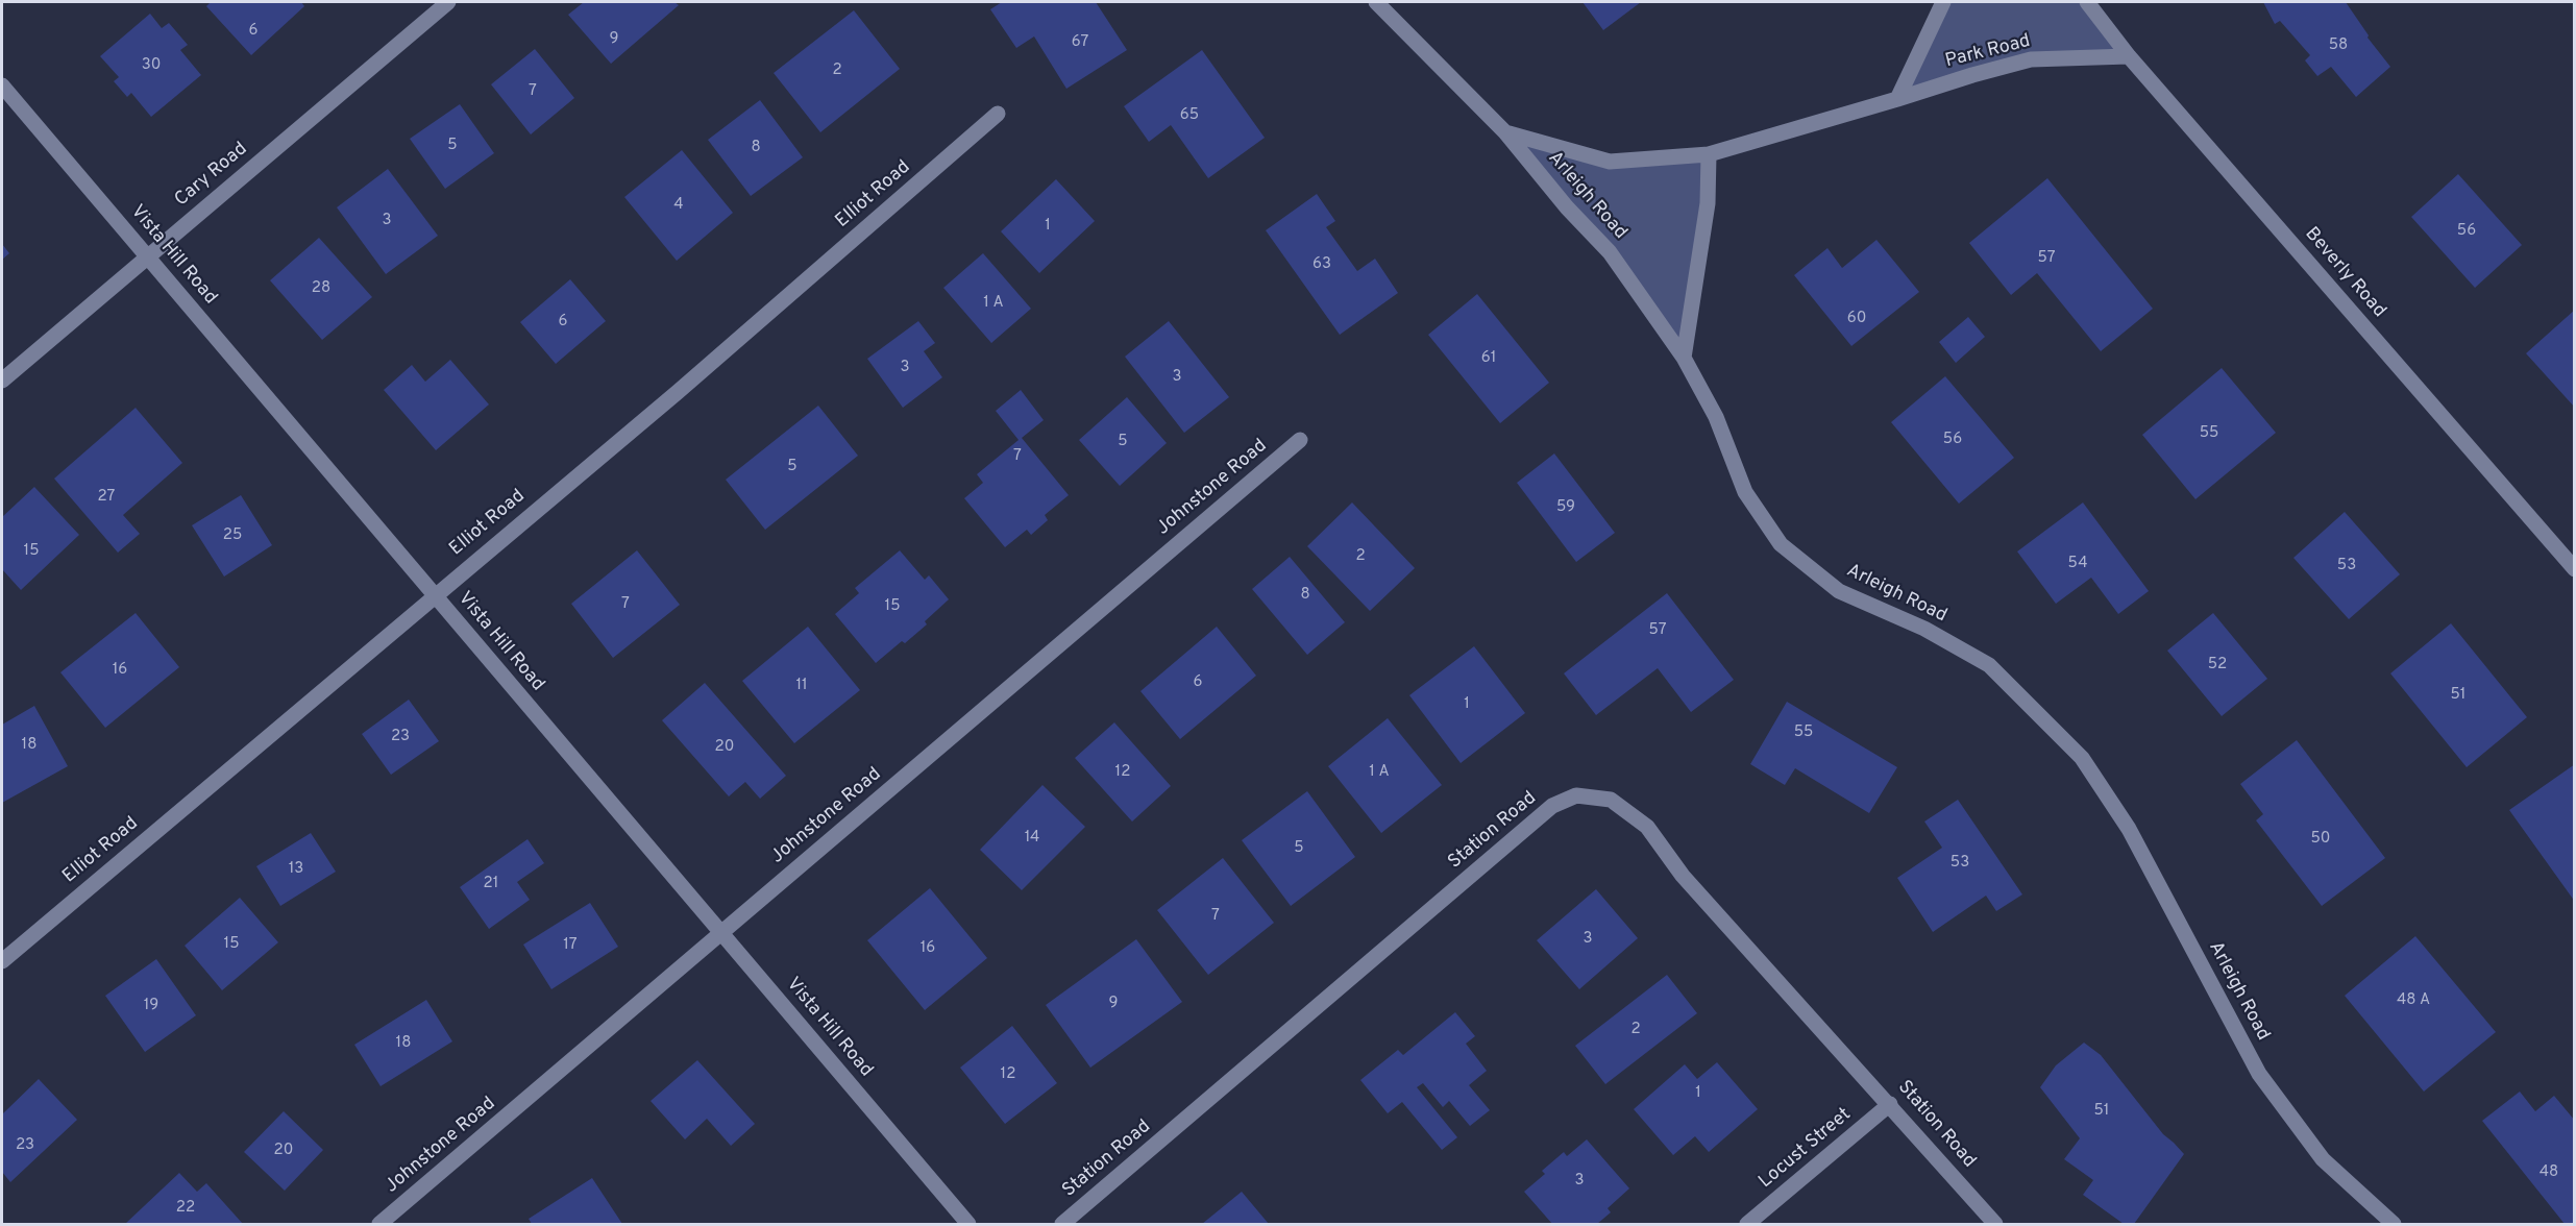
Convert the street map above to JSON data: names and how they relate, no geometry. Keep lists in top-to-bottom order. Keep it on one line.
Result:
{"streets":{"street":["Park Road","Cary Road","Elliot Road","Arleigh Road","Vista Hill Road","Beverly Road","Johnstone Road","Station Road","Locust Street"]},"crossings":[["Park Road","Arleigh Road"],["Park Road","Beverly Road"],["Cary Road","Vista Hill Road"],["Elliot Road","Vista Hill Road"],["Vista Hill Road","Johnstone Road"],["Station Road","Locust Street"]],"house_numbers":["6","9","67","58","30","2","7","65","5","8","4","3","1","56","57","63","28","1 A","60","6","61","3","3","55","56","5","7","5","27","59","25","15","2","54","53","8","7","15","57","52","16","6","11","51","1","55","23","18","20","12","1 A","14","50","5","53","13","21","7","3","15","17","16","48 A","9","19","2","18","12","1","51","23","20","48","3","22"]}
